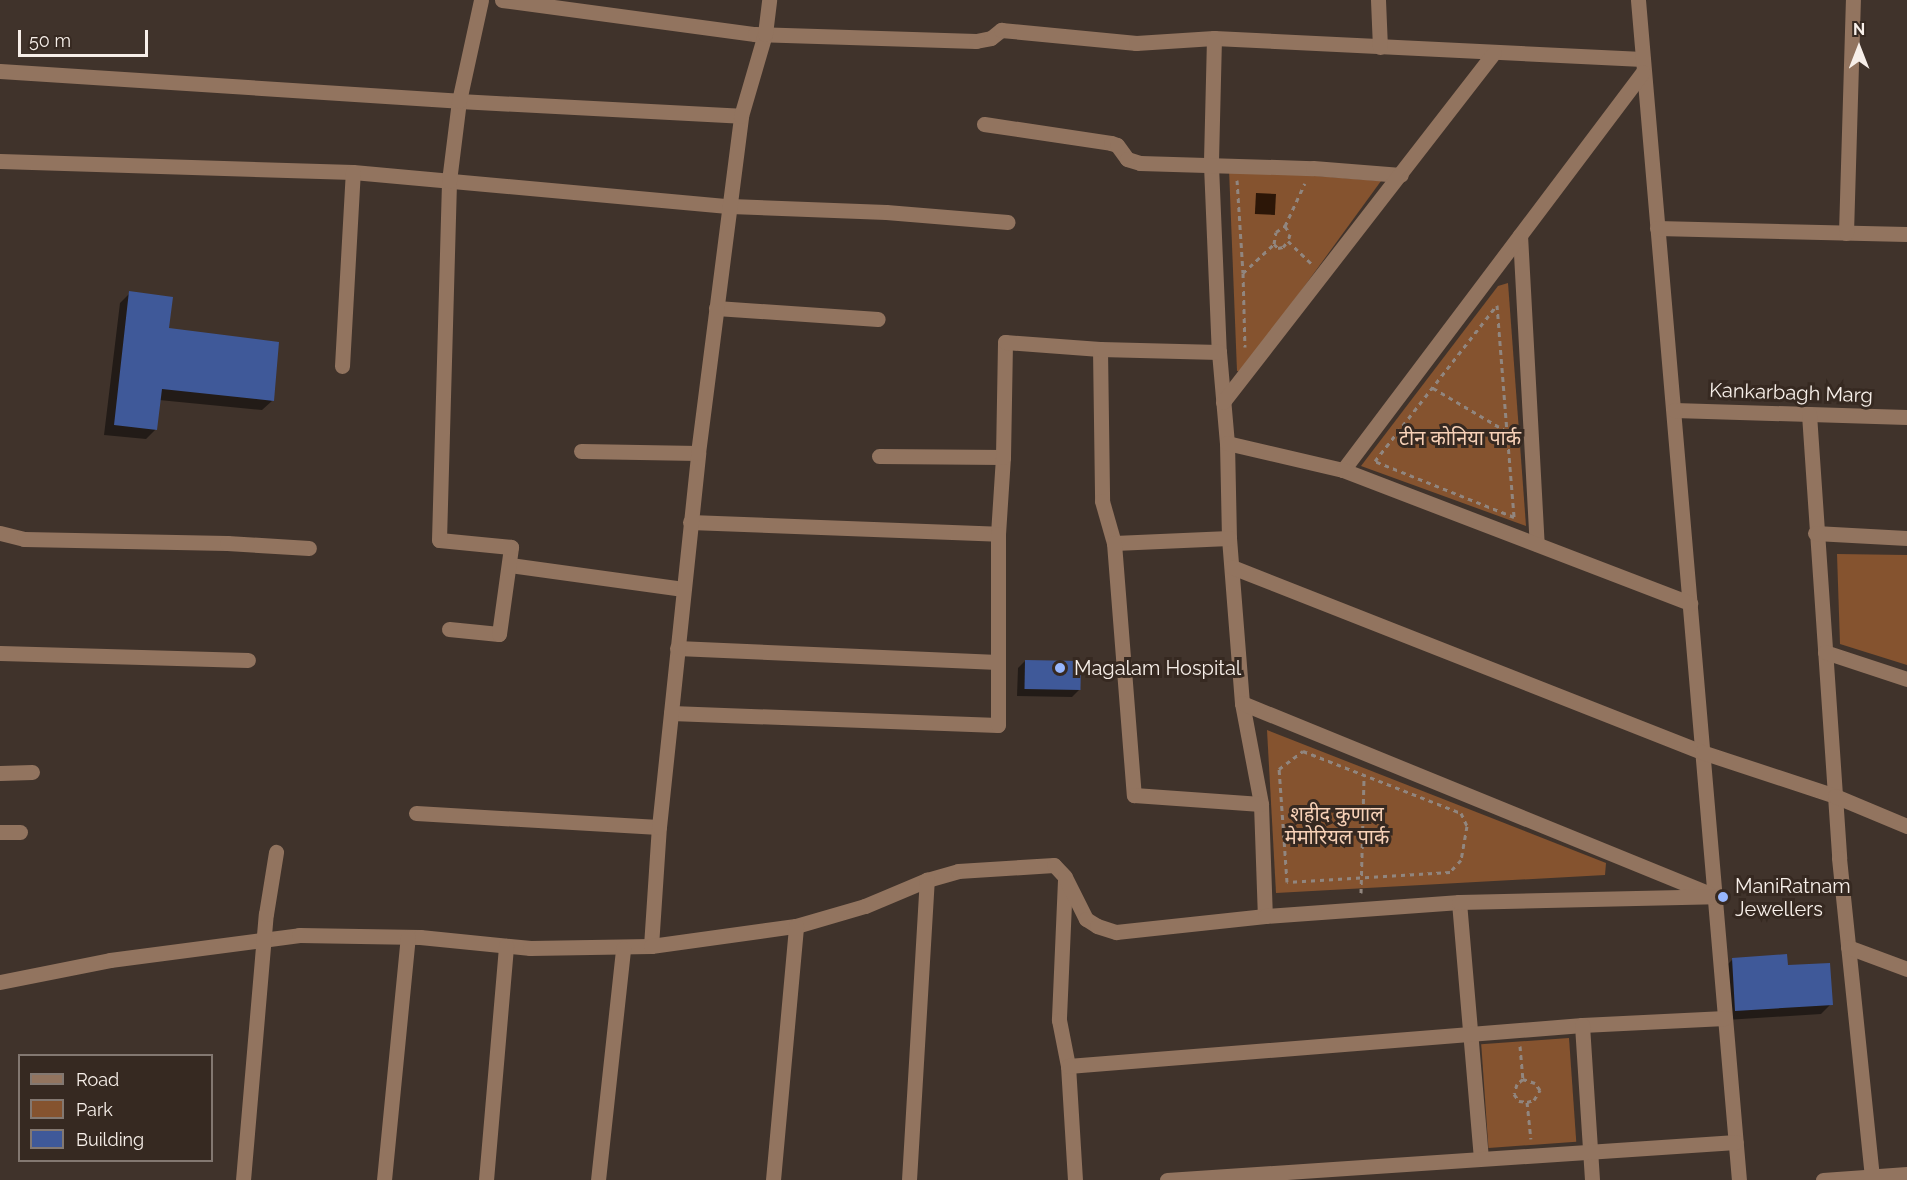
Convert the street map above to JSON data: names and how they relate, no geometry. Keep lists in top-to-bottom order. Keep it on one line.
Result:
{"streets":{"street":["Kankarbagh Marg"]},"parks":["टीन कोनिया पार्क","शहीद कुणाल मेमोरियल पार्क"],"places":["Magalam Hospital","ManiRatnam Jewellers"],"legend":["Road","Park","Building"],"scale_bar":"50 m","north":"top"}
